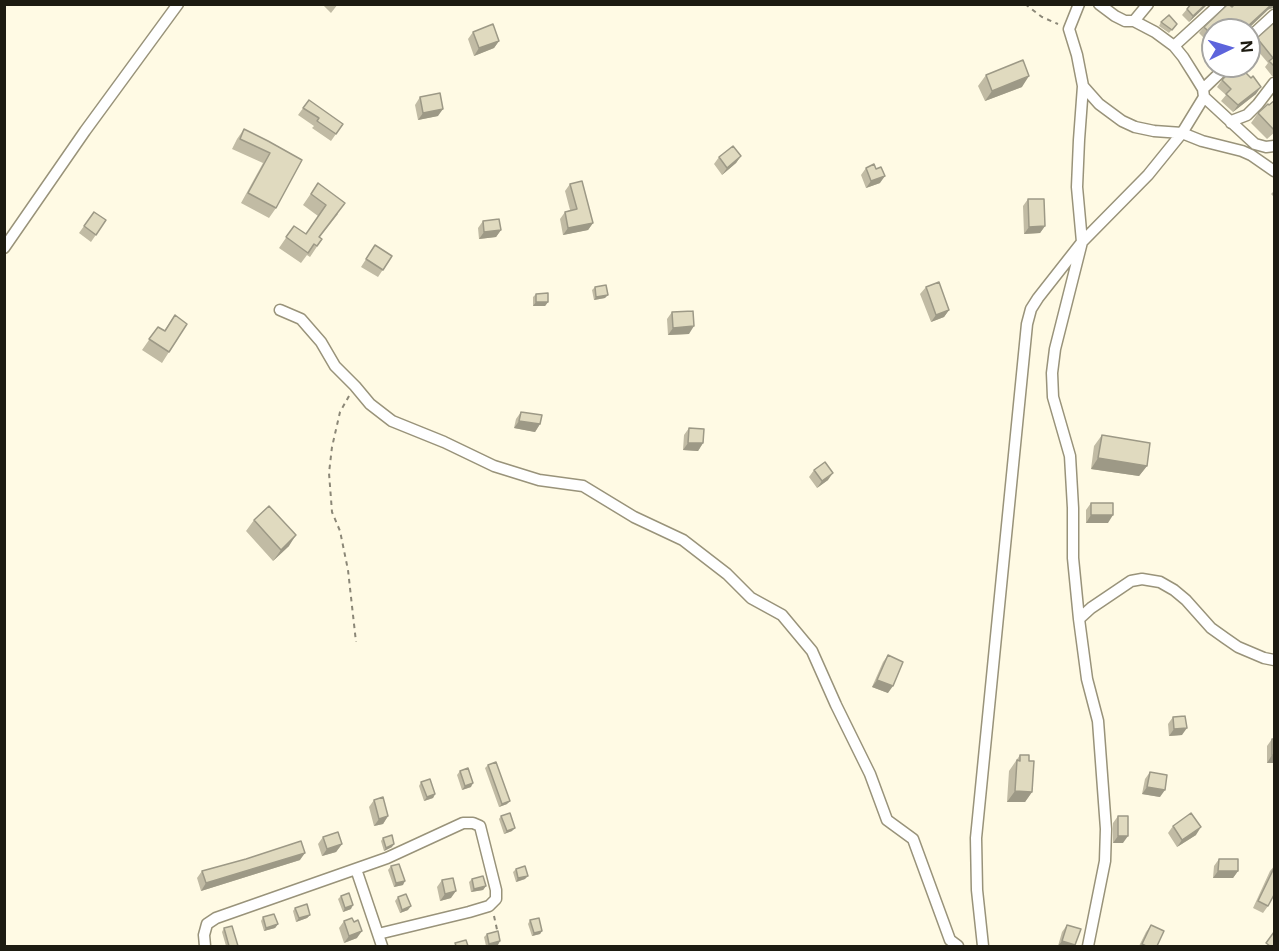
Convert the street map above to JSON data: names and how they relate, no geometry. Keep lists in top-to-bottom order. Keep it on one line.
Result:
{"north":"right"}
